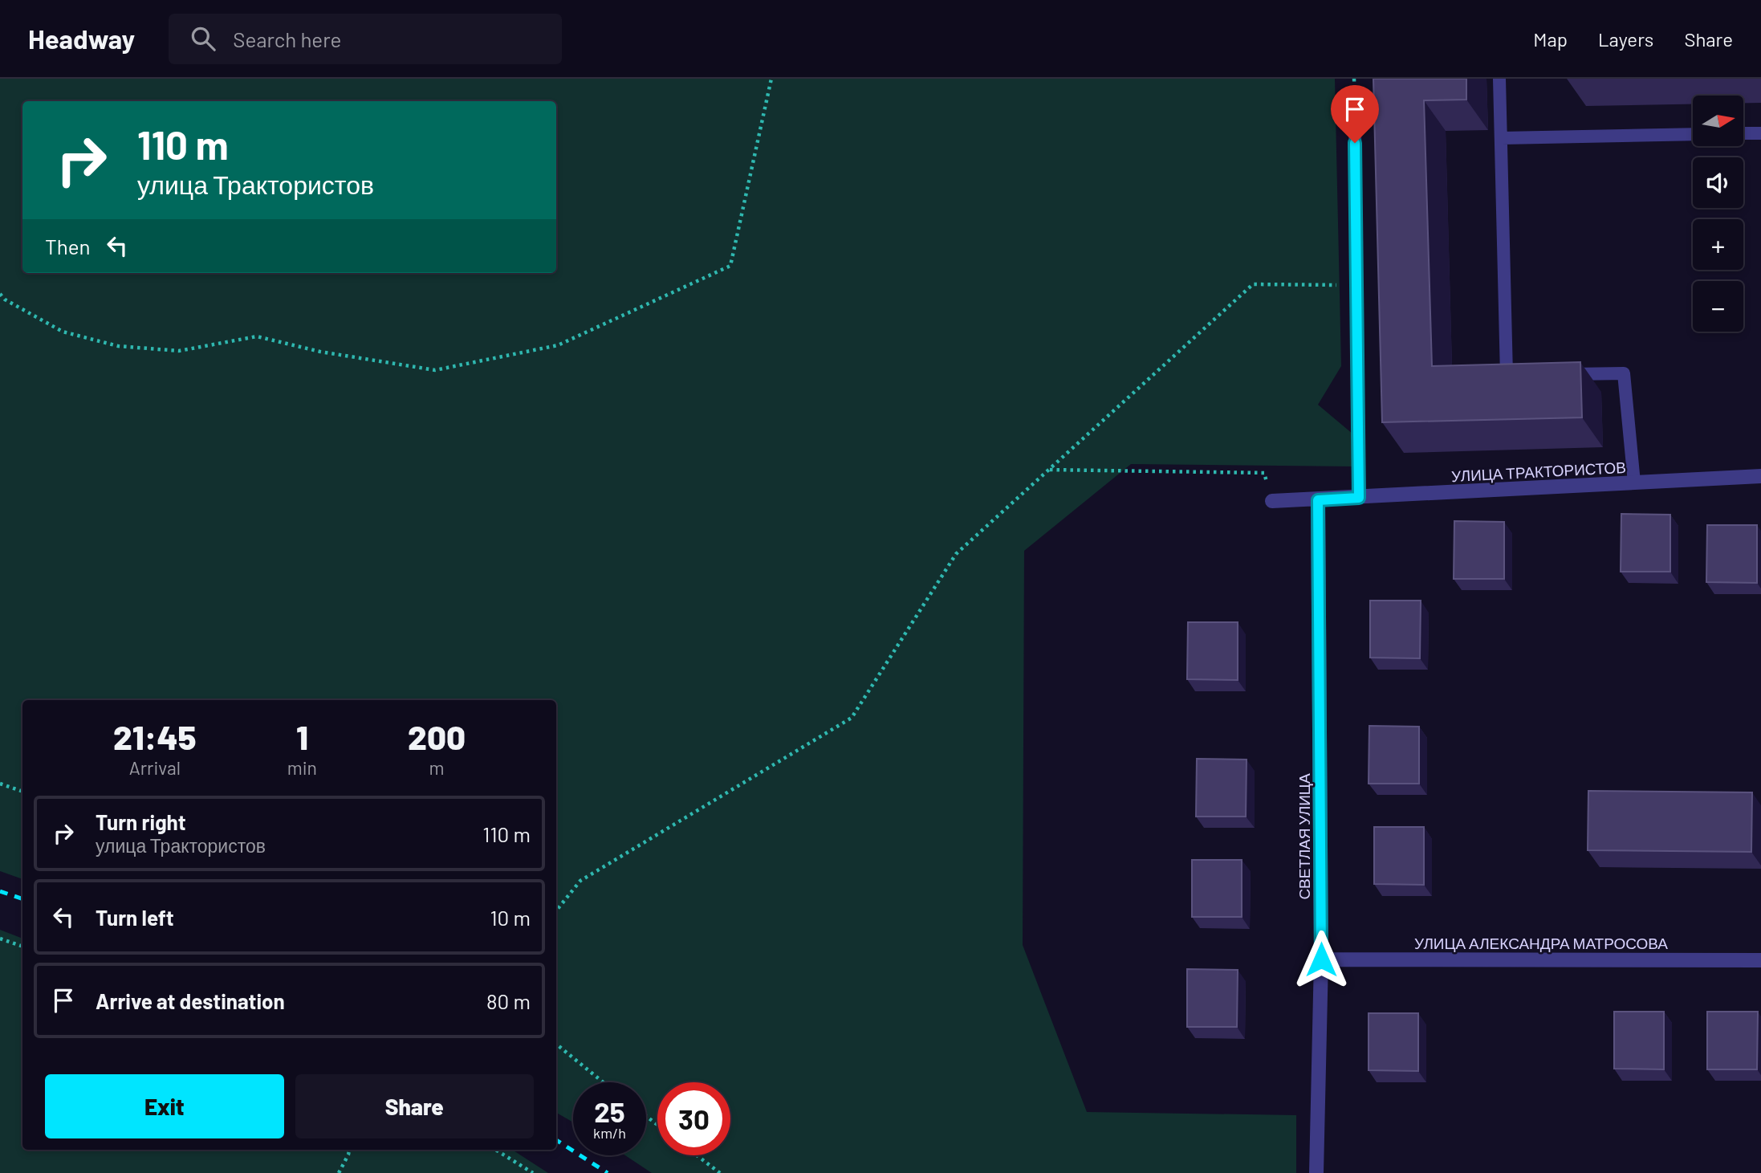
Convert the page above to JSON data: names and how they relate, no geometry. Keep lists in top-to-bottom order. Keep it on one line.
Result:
{"streets":{"street":["УЛИЦА ТРАКТОРИСТОВ","СВЕТЛАЯ УЛИЦА","УЛИЦА АЛЕКСАНДРА МАТРОСОВА"]},"crossings":[["УЛИЦА ТРАКТОРИСТОВ","СВЕТЛАЯ УЛИЦА"],["СВЕТЛАЯ УЛИЦА","УЛИЦА АЛЕКСАНДРА МАТРОСОВА"]],"north":"right","page":{"header":"Headway","search":"Search here","nav":["Map","Layers","Share"],"map_buttons":["+","−"],"turn":["110 m","улица Трактористов"],"then":"Then","eta":["21:45","Arrival","1","min","200","m"],"list":[{"name":"Turn right","note":"улица Трактористов","value":"110 m"},{"name":"Turn left","value":"10 m"},{"name":"Arrive at destination","value":"80 m"}],"buttons":["Exit","Share"],"speed":"25 km/h","limit":"30"}}
